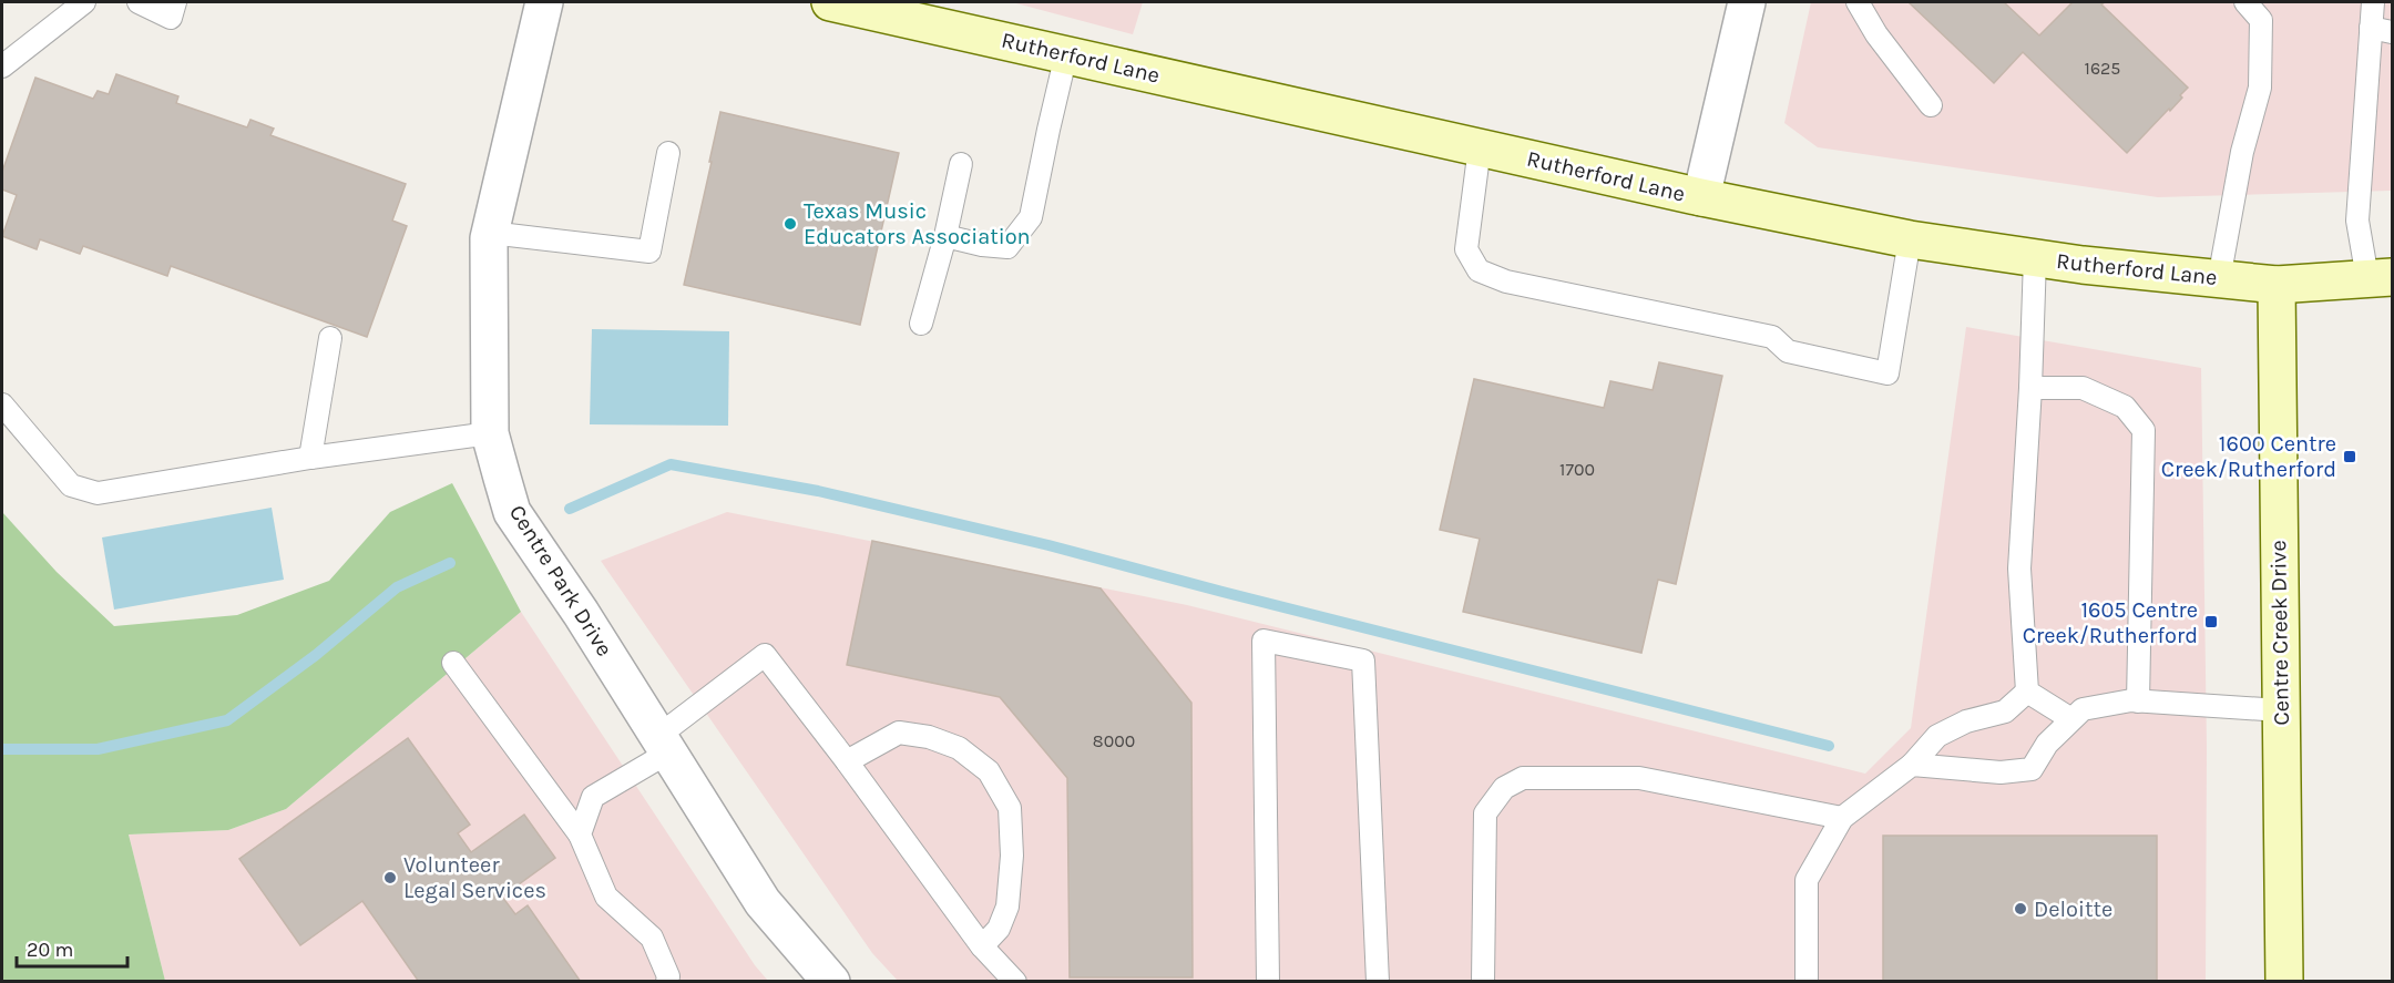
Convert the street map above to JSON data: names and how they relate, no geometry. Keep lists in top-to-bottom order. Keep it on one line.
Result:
{"streets":{"street":["Rutherford Lane","Centre Park Drive","Centre Creek Drive"]},"crossings":[["Rutherford Lane","Centre Creek Drive"]],"places":{"other":["Texas Music Educators Association","Volunteer Legal Services","Deloitte"],"transit":["1600 Centre Creek/Rutherford","1605 Centre Creek/Rutherford"]},"house_numbers":["1625","1700","8000"],"scale_bar":"20 m"}
